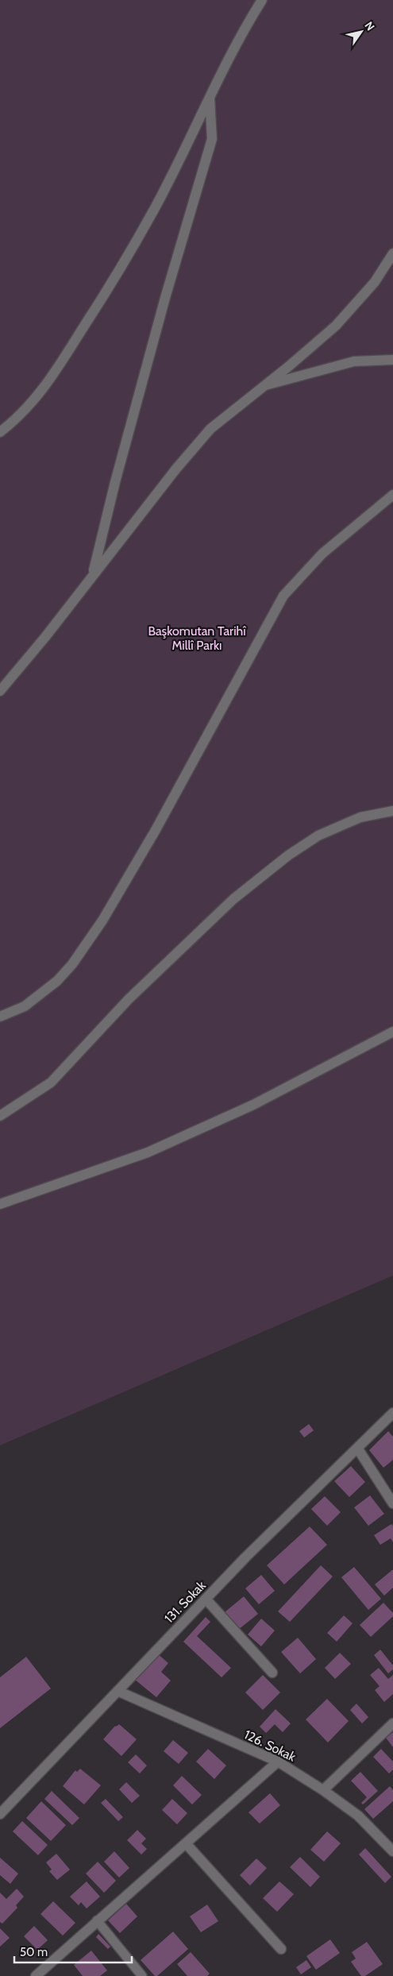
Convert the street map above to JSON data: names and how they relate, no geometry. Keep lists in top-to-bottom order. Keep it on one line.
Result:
{"streets":{"street":["131. Sokak","126. Sokak"]},"crossings":[["131. Sokak","126. Sokak"]],"parks":["Başkomutan Tarihî Millî Parkı"],"scale_bar":"50 m","north":"top right"}
